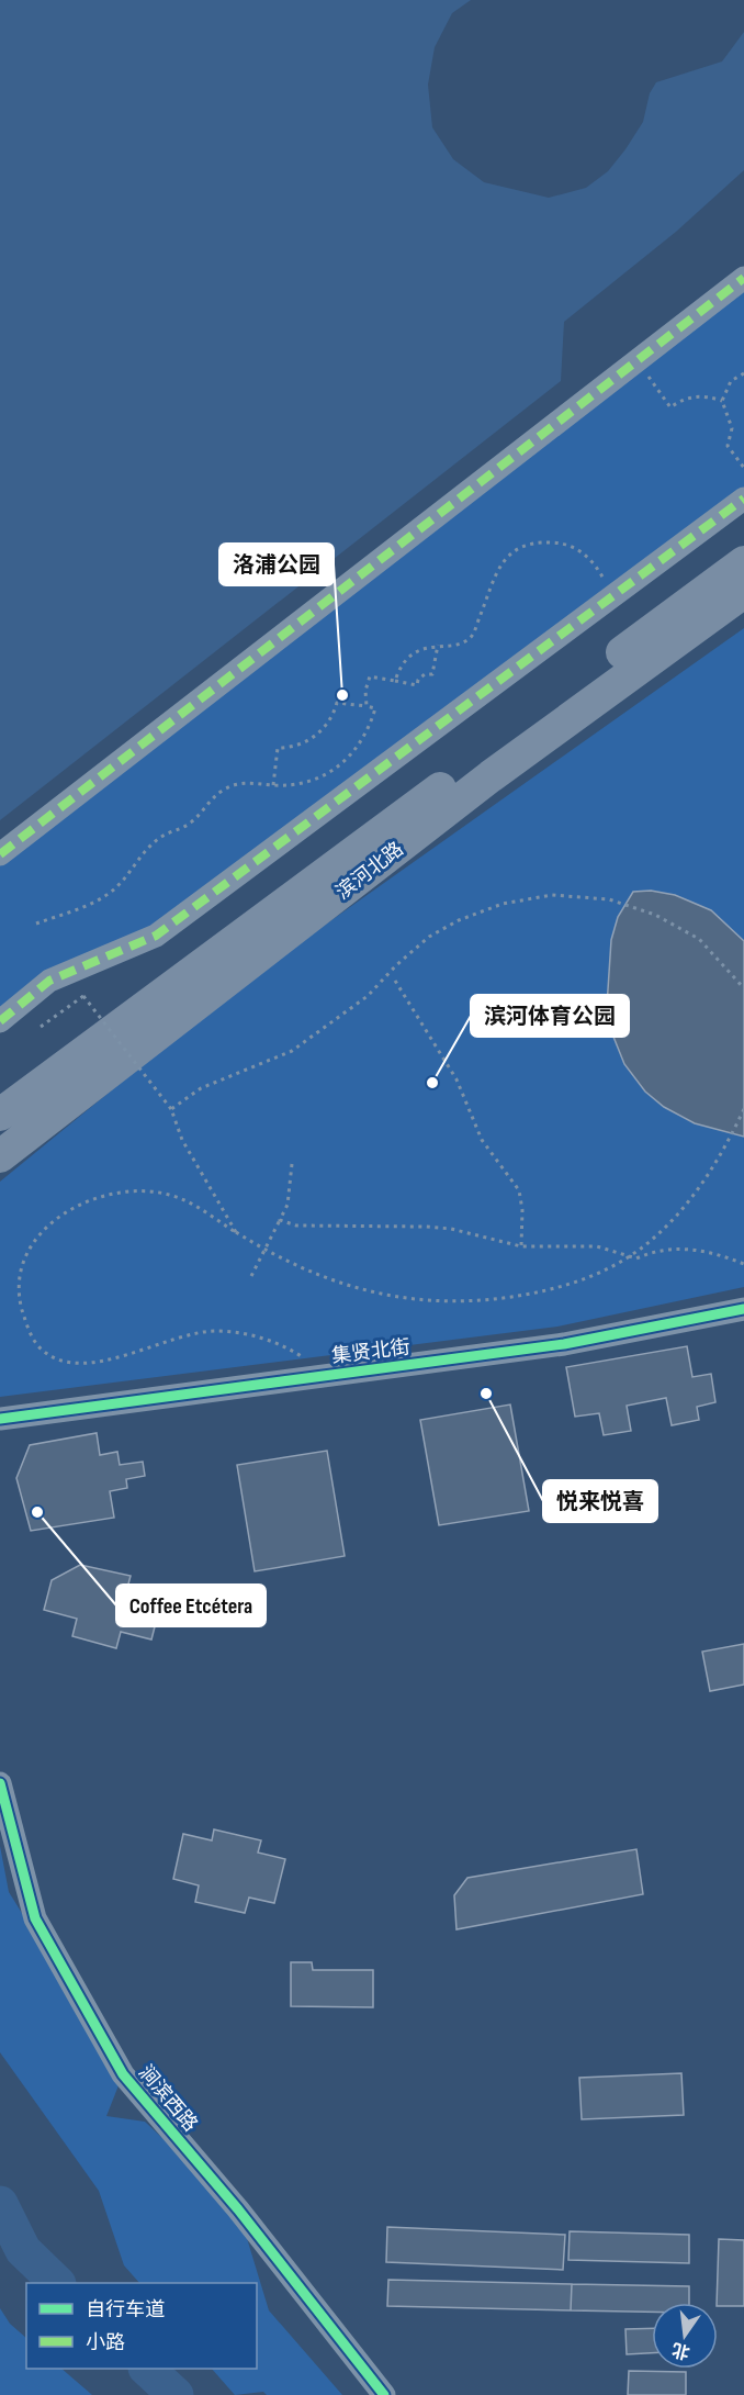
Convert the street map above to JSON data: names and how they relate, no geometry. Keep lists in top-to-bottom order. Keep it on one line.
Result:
{"streets":{"main road":["滨河北路"],"street":["集贤北街","涧滨西路"]},"places":["洛浦公园","滨河体育公园","悦来悦喜","Coffee Etcétera"],"legend":["自行车道","小路"],"north":"bottom"}
